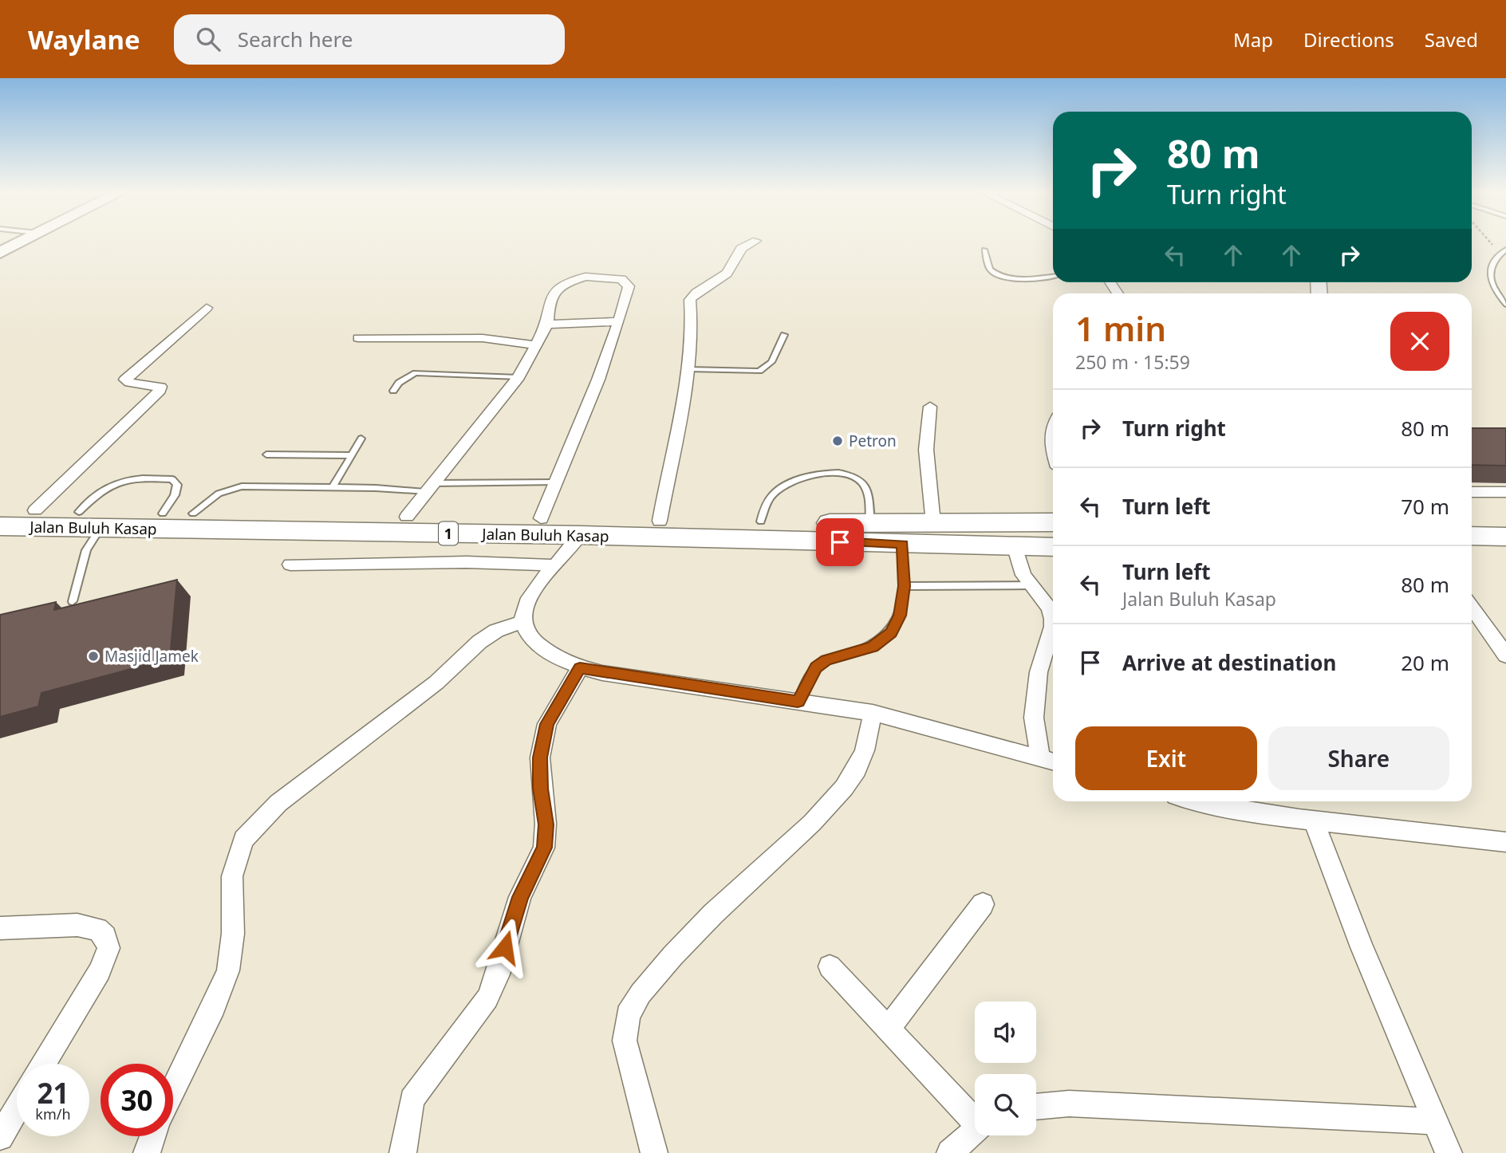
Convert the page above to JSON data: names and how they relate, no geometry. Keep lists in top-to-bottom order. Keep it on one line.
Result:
{"streets":{"highway":["Jalan Buluh Kasap","1"]},"places":["Petron","Masjid Jamek"],"page":{"header":"Waylane","search":"Search here","nav":["Map","Directions","Saved"],"turn":["80 m","Turn right"],"heading":["1 min","250 m · 15:59"],"list":[{"name":"Turn right","value":"80 m"},{"name":"Turn left","value":"70 m"},{"name":"Turn left","note":"Jalan Buluh Kasap","value":"80 m"},{"name":"Arrive at destination","value":"20 m"}],"buttons":["Exit","Share"],"speed":"21 km/h","limit":"30"}}
